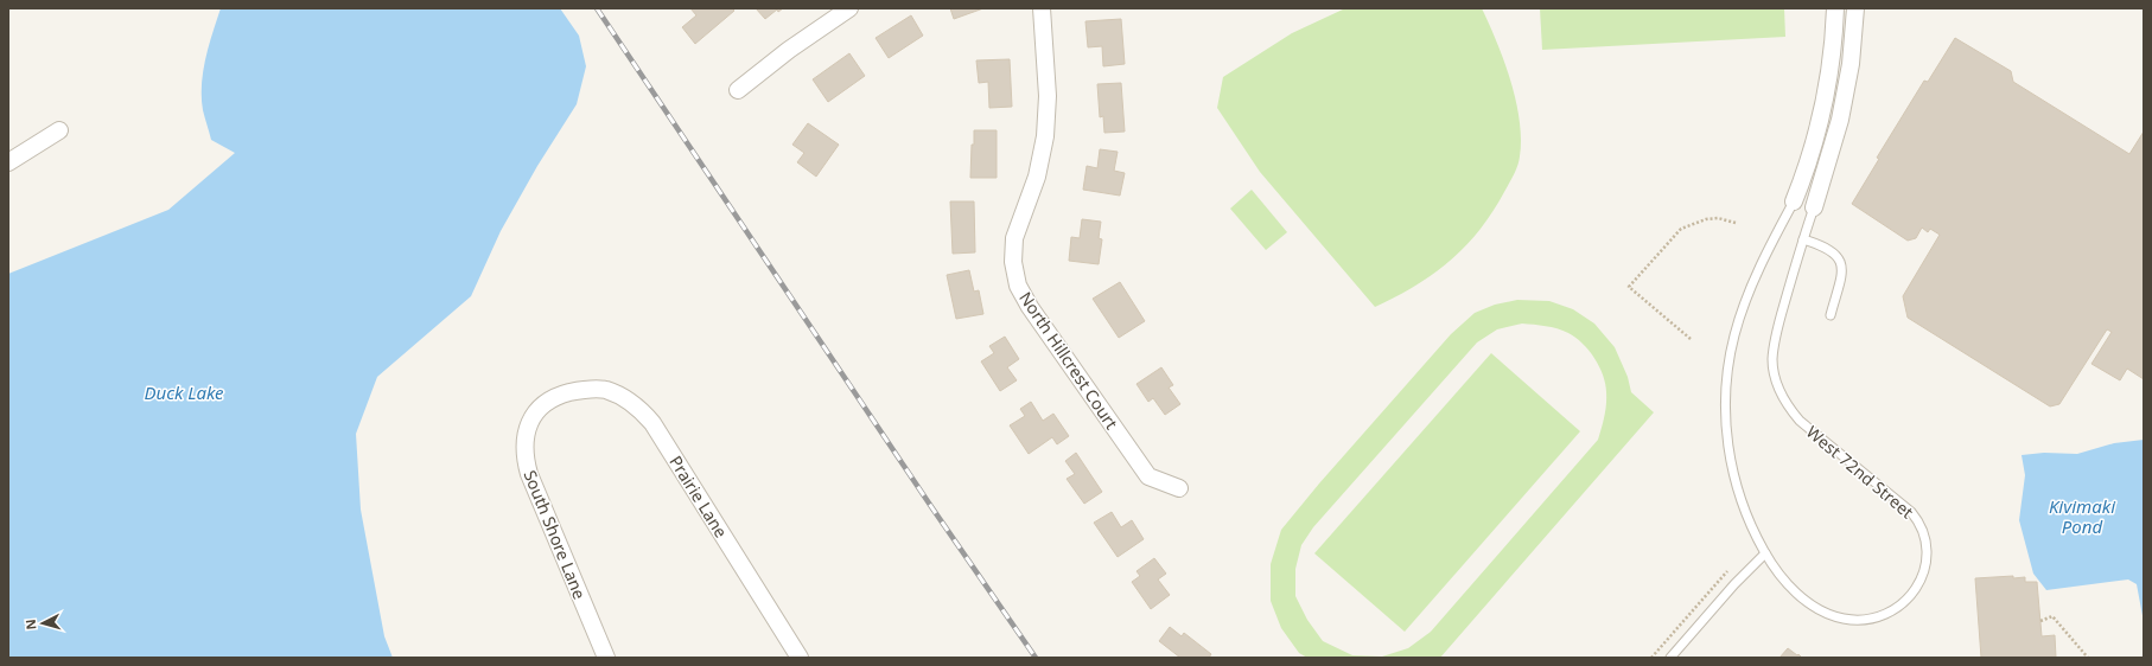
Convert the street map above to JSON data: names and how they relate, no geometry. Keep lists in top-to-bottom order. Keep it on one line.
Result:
{"streets":{"street":["North Hillcrest Court","West 72nd Street","Prairie Lane","South Shore Lane"]},"crossings":[["Prairie Lane","South Shore Lane"]],"water":["Duck Lake","Kivimaki Pond"],"north":"left"}
